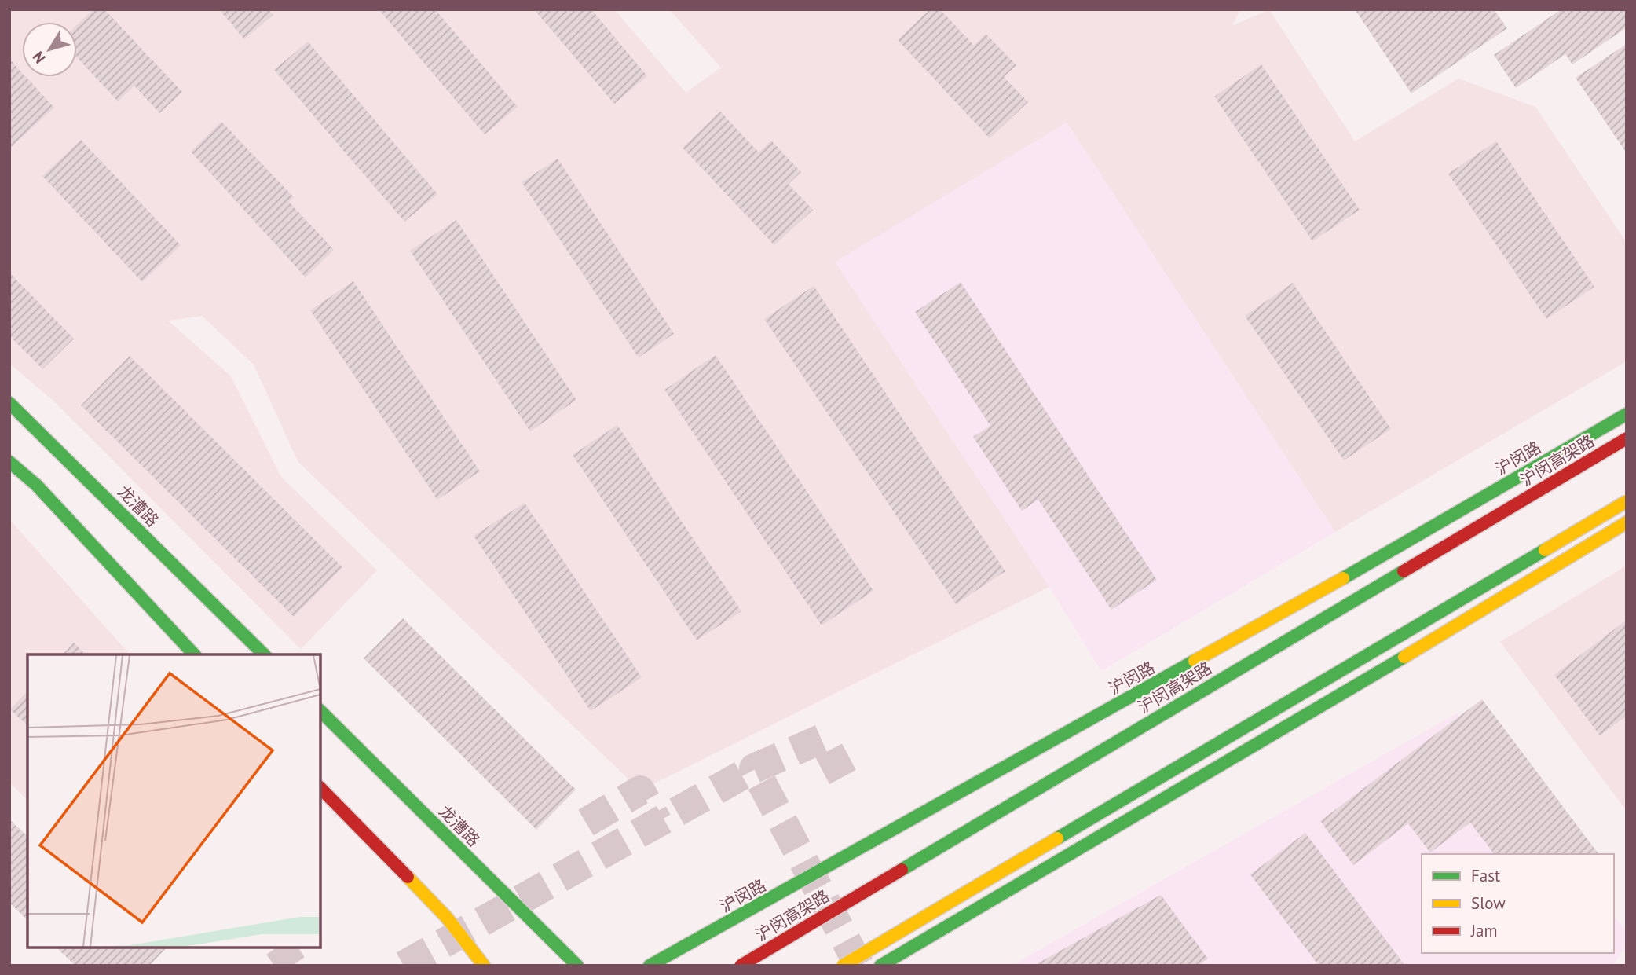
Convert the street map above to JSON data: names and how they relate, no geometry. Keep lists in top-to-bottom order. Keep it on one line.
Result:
{"streets":{"main road":["沪闵路","沪闵高架路","龙漕路"]},"legend":["Fast","Slow","Jam"],"north":"bottom left"}
